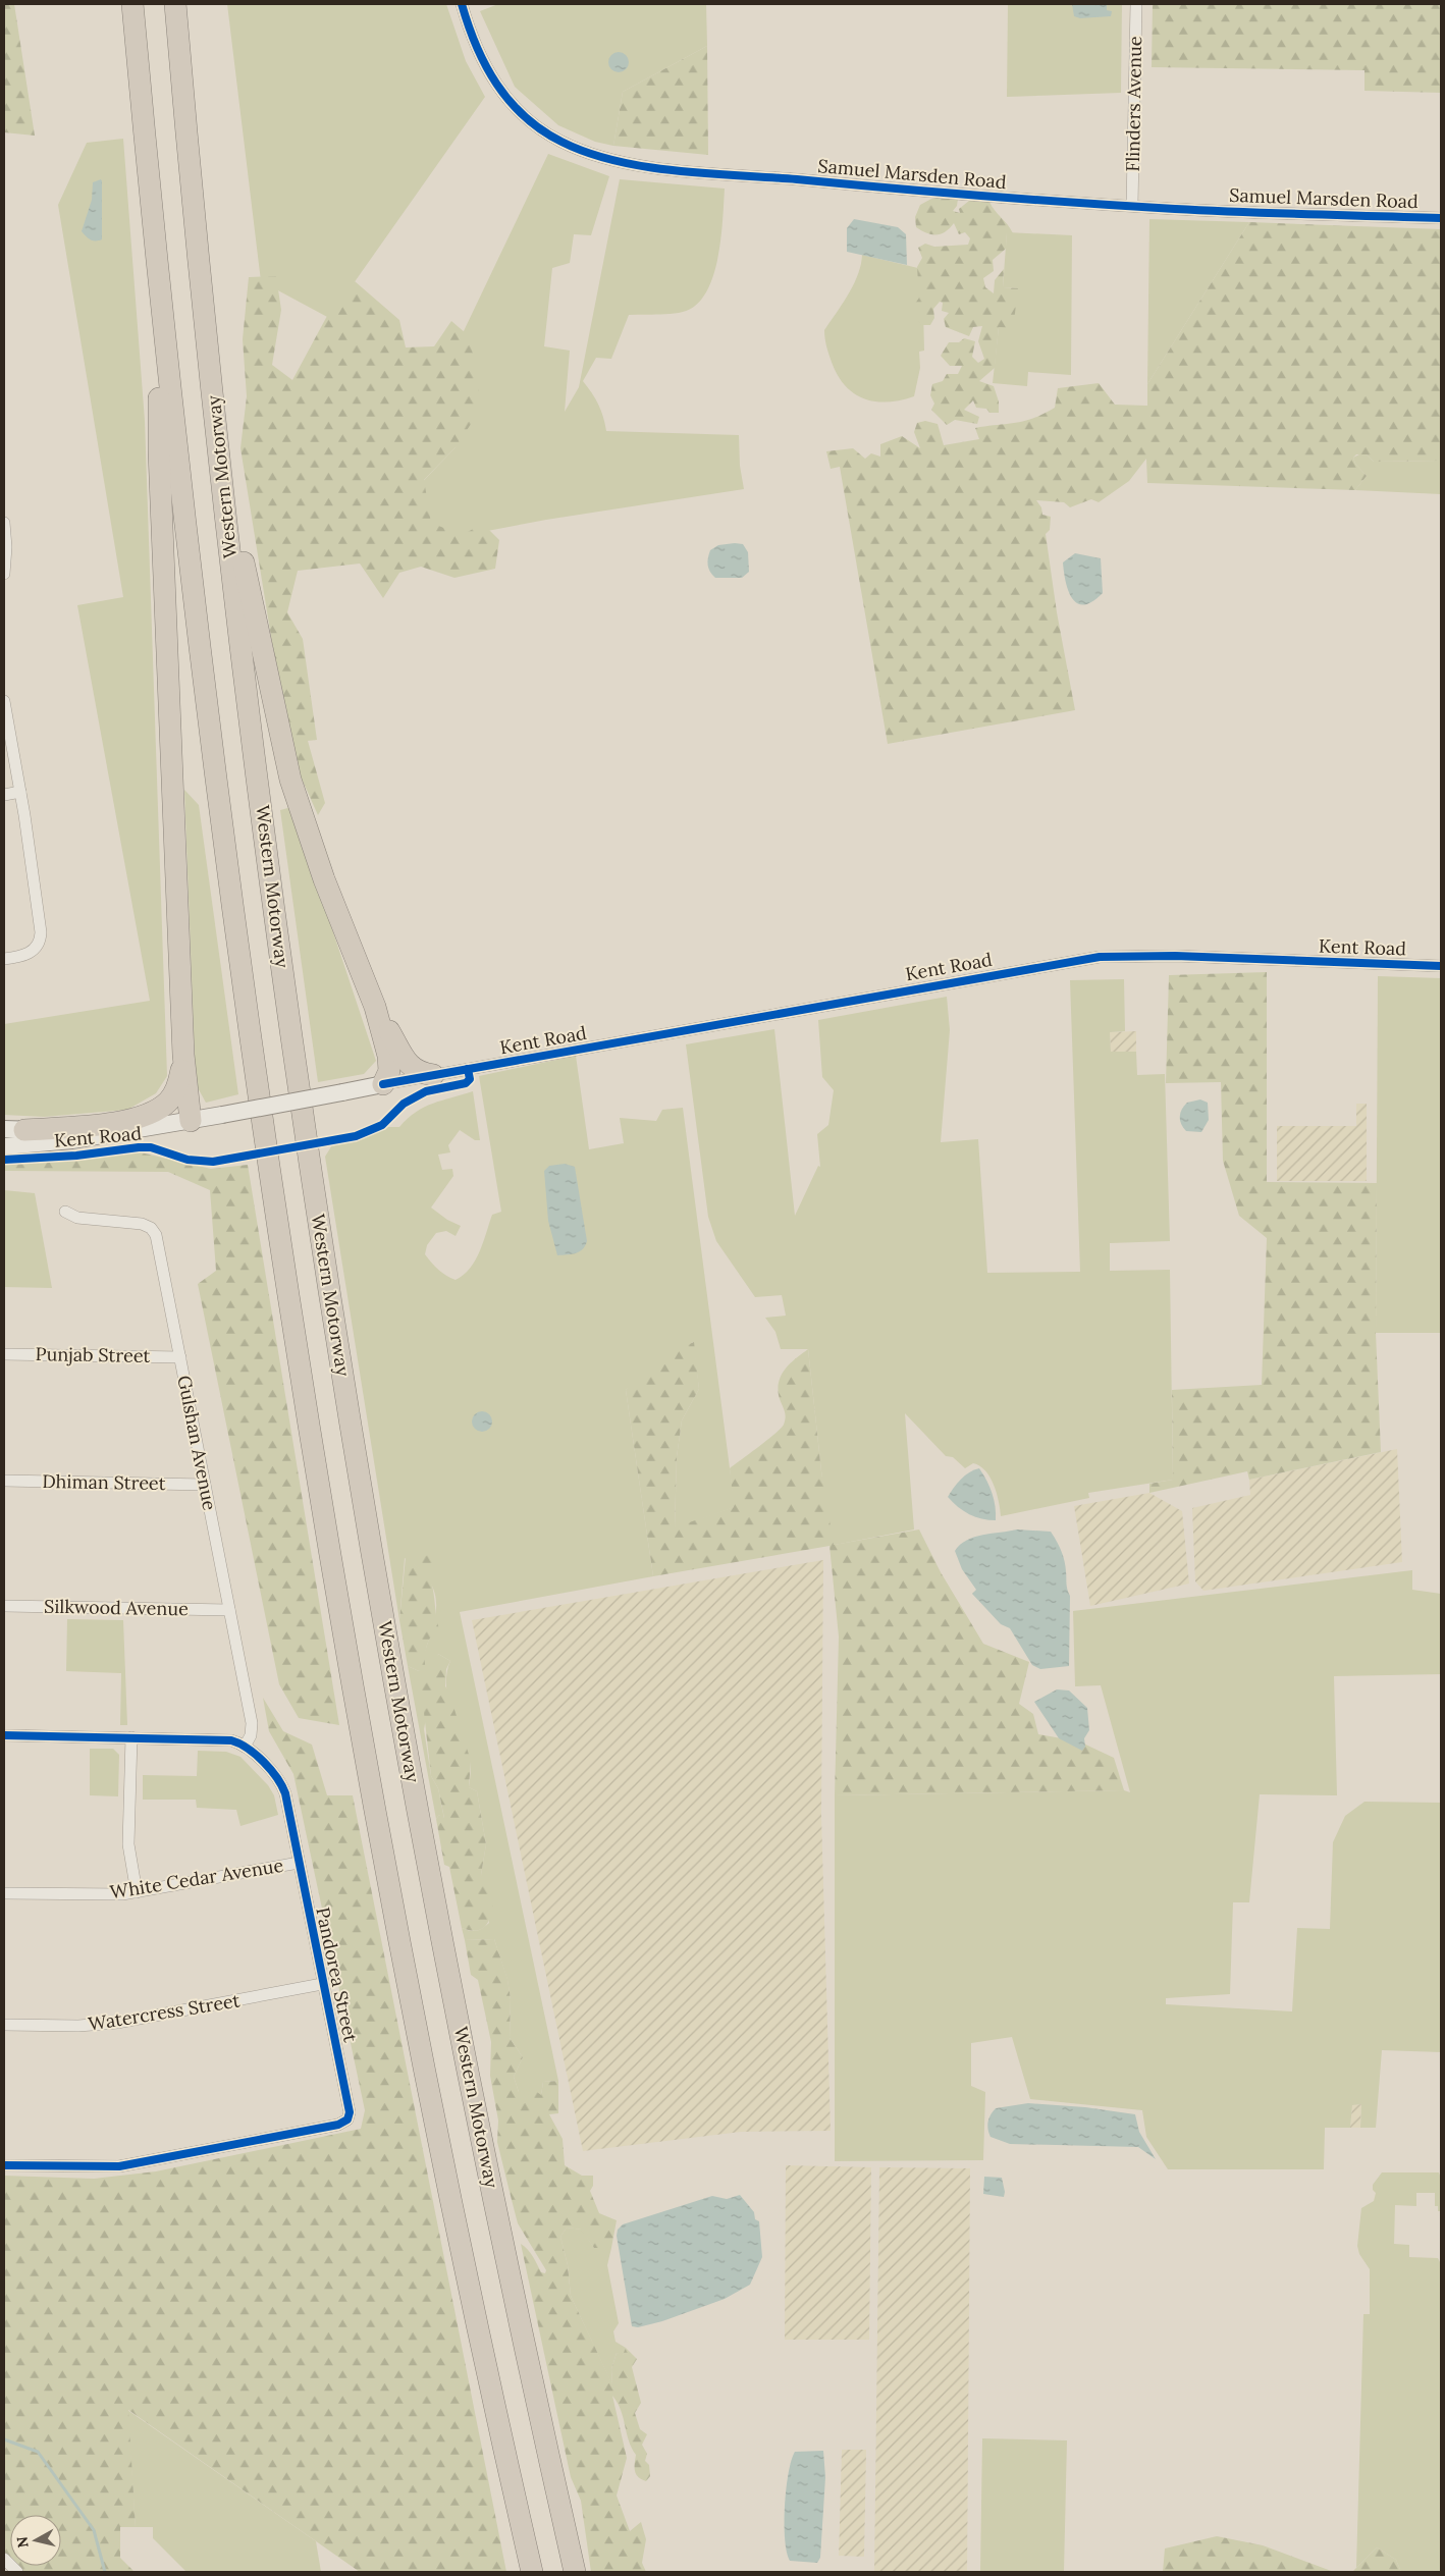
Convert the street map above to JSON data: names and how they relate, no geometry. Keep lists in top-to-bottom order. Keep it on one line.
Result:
{"streets":{"highway":["Western Motorway"],"main road":["Kent Road"],"street":["Flinders Avenue","Samuel Marsden Road","Punjab Street","Gulshan Avenue","Dhiman Street","Silkwood Avenue","White Cedar Avenue","Pandorea Street","Watercress Street"]},"crossings":[["Flinders Avenue","Samuel Marsden Road"],["Punjab Street","Gulshan Avenue"],["Gulshan Avenue","Dhiman Street"],["Gulshan Avenue","Silkwood Avenue"],["Gulshan Avenue","Pandorea Street"],["White Cedar Avenue","Pandorea Street"],["Pandorea Street","Watercress Street"]],"north":"left"}
